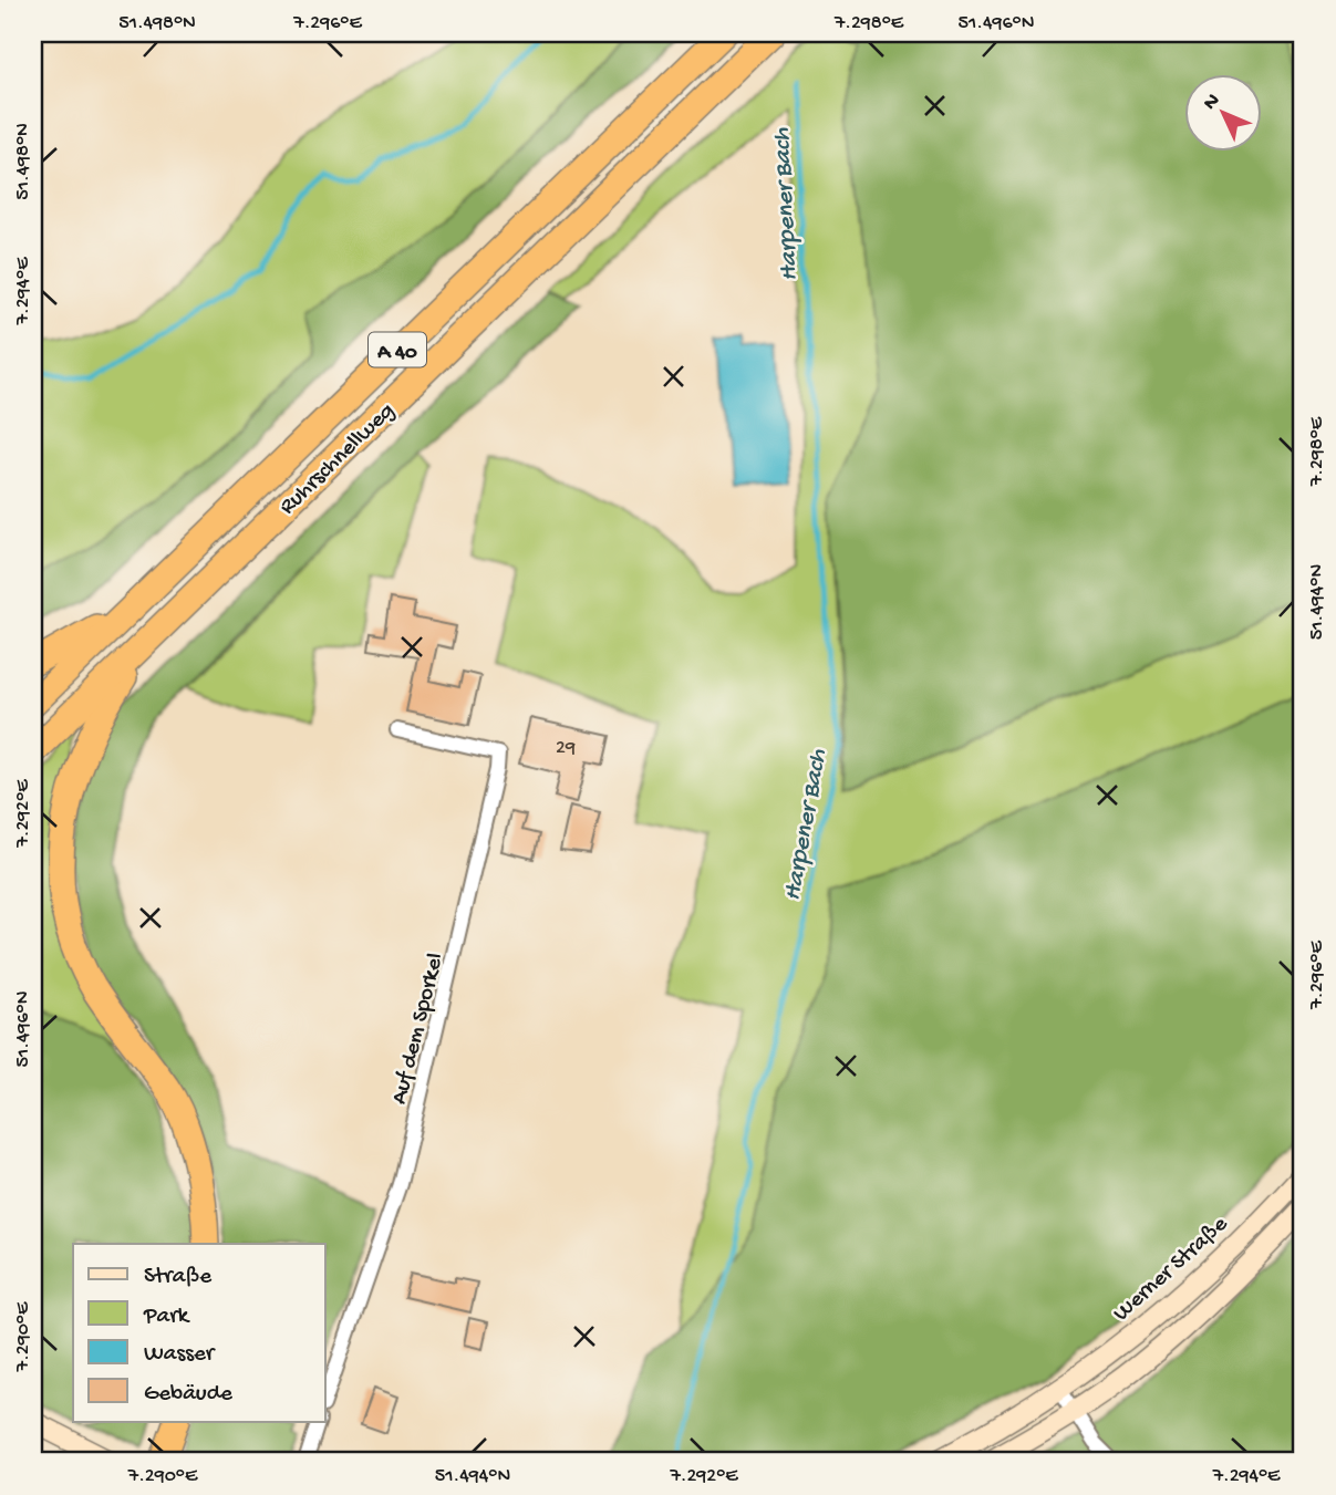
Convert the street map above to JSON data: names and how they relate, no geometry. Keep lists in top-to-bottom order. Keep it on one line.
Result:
{"streets":{"highway":["A 40","Ruhrschnellweg"],"main road":["Werner Straße"],"street":["Auf dem Sporkel"]},"water":["Harpener Bach"],"house_numbers":["29"],"legend":["Straße","Park","Wasser","Gebäude"],"north":"top left","coordinates":["51.498°N","7.296°E","7.298°E","51.496°N","7.294°E","51.494°N","7.292°E","7.290°E"]}
